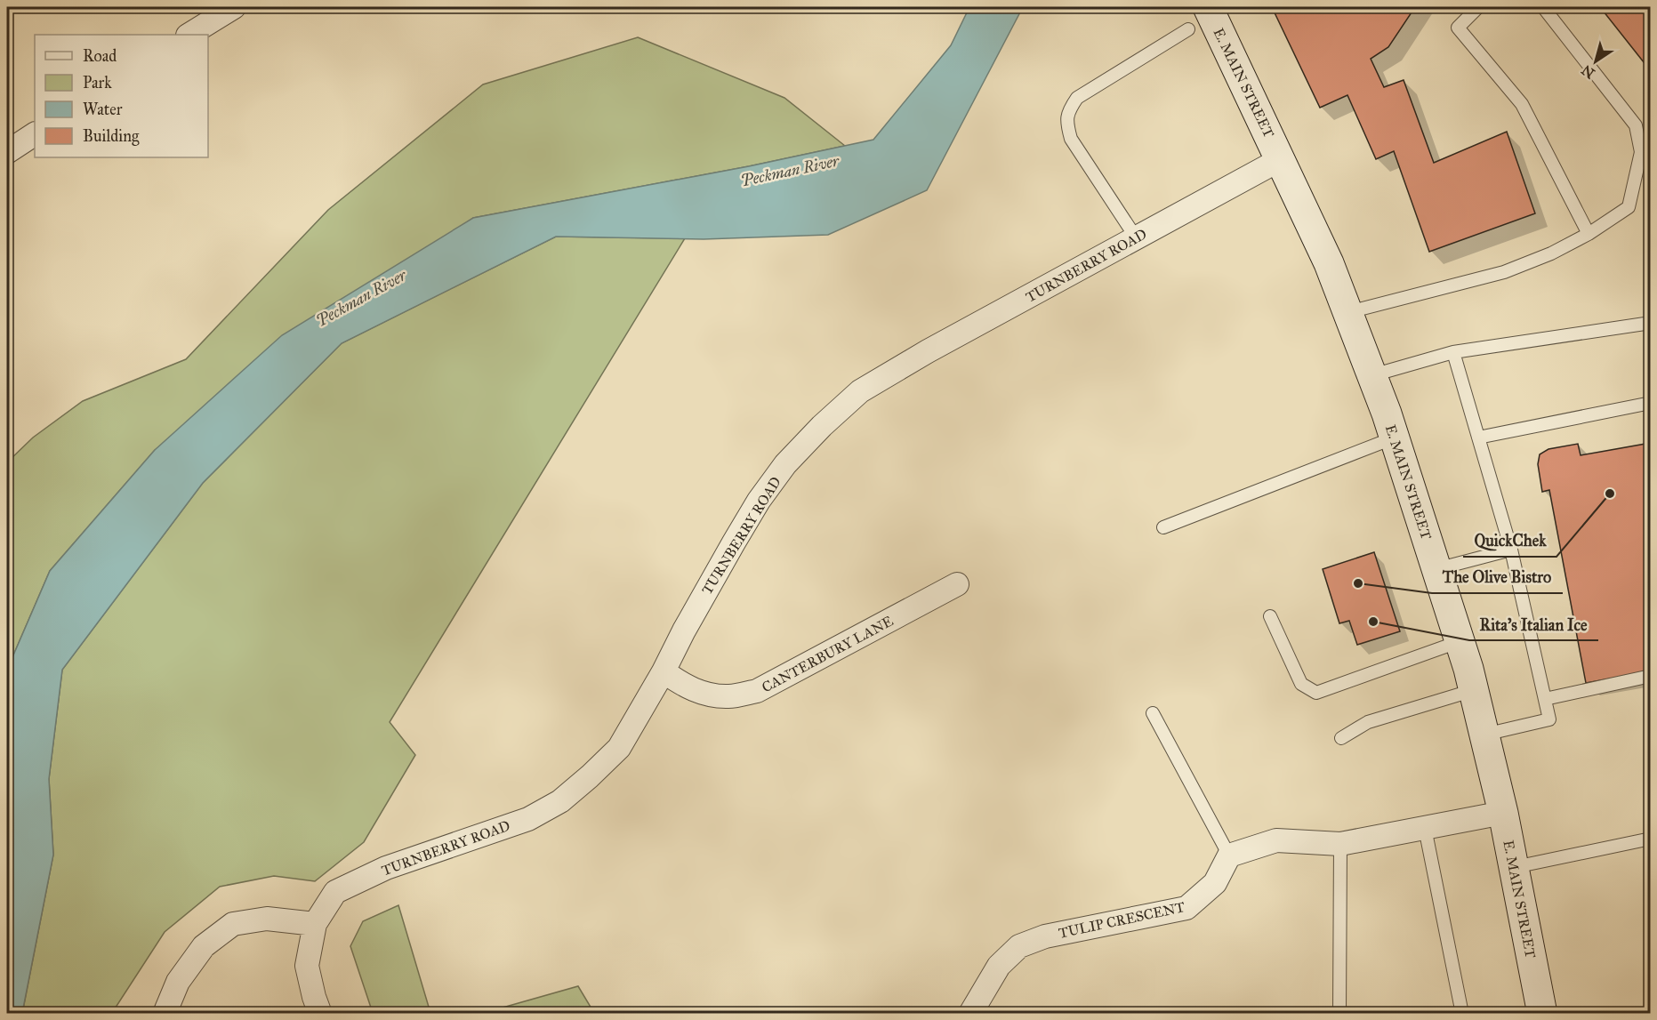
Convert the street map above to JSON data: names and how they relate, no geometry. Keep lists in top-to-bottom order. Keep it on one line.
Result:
{"streets":{"main road":["E. MAIN STREET"],"street":["TURNBERRY ROAD","CANTERBURY LANE","TULIP CRESCENT"]},"crossings":[["E. MAIN STREET","TURNBERRY ROAD"],["TURNBERRY ROAD","CANTERBURY LANE"]],"water":["Peckman River"],"places":["QuickChek","The Olive Bistro","Rita's Italian Ice"],"legend":["Road","Park","Water","Building"],"north":"bottom left"}
